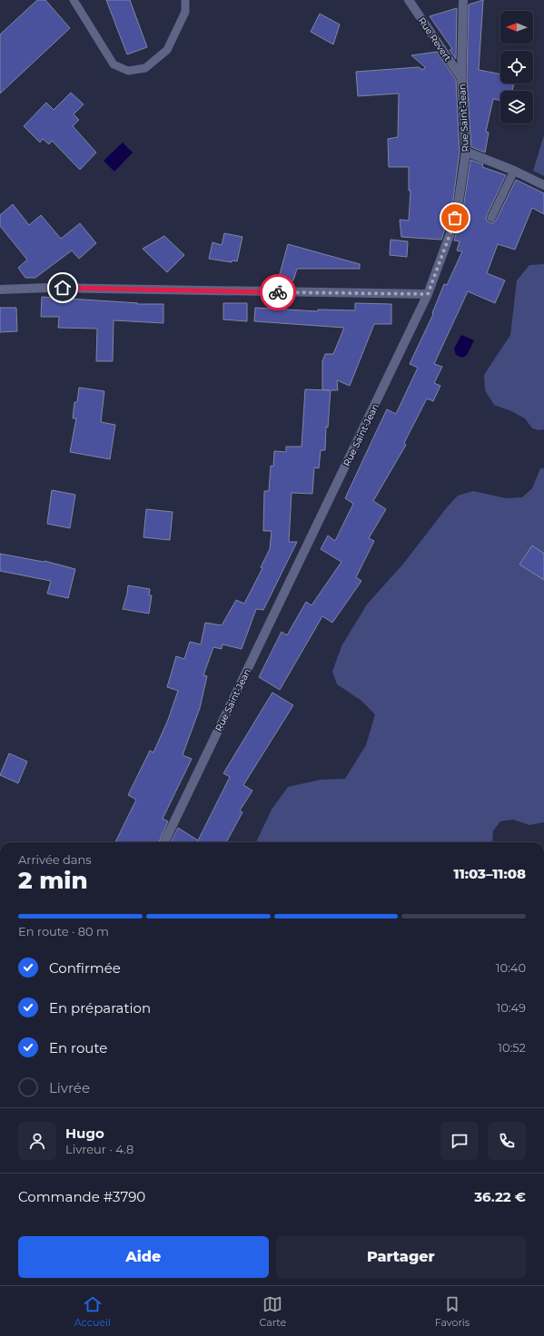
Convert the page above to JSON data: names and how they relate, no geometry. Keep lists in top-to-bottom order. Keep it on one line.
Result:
{"streets":{"street":["Rue Revert","Rue Saint-Jean"]},"crossings":[["Rue Revert","Rue Saint-Jean"]],"north":"left","page":{"heading":["2 min","Arrivée dans","11:03–11:08"],"panel":["Hugo","Livreur · 4.8","Commande #3790","36.22 €"],"bar":"En route · 80 m","list":[["Confirmée","10:40"],["En préparation","10:49"],["En route","10:52"],"Livrée"],"buttons":["Aide","Partager"],"tabs":["Accueil","Carte","Favoris"]}}
